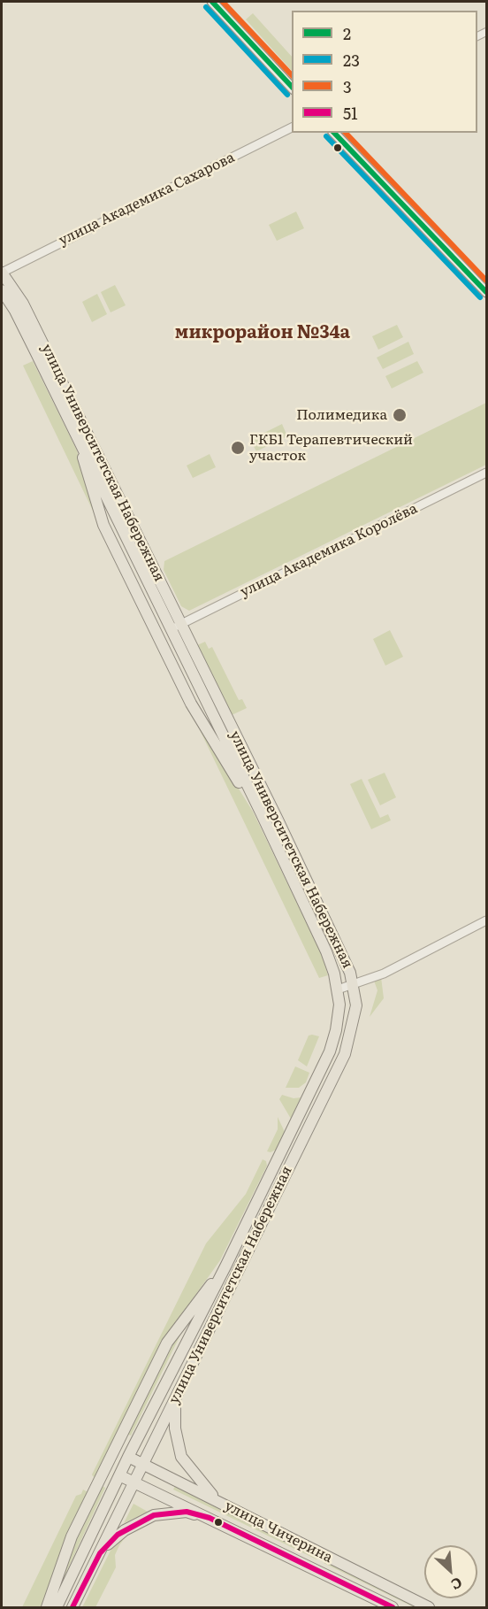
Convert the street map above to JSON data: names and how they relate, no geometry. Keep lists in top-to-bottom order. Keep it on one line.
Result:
{"streets":{"main road":["улица Университетская Набережная","улица Чичерина"],"street":["улица Академика Сахарова","улица Академика Королёва"]},"crossings":[["улица Академика Сахарова","улица Университетская Набережная"],["улица Университетская Набережная","улица Академика Королёва"],["улица Университетская Набережная","улица Чичерина"]],"districts":["микрорайон №34а"],"places":["Полимедика","ГКБ1 Терапевтический участок"],"lines":["transit line 2","transit line 3","transit line 23","transit line 51"],"legend":["2","23","3","51"],"north":"bottom right"}
